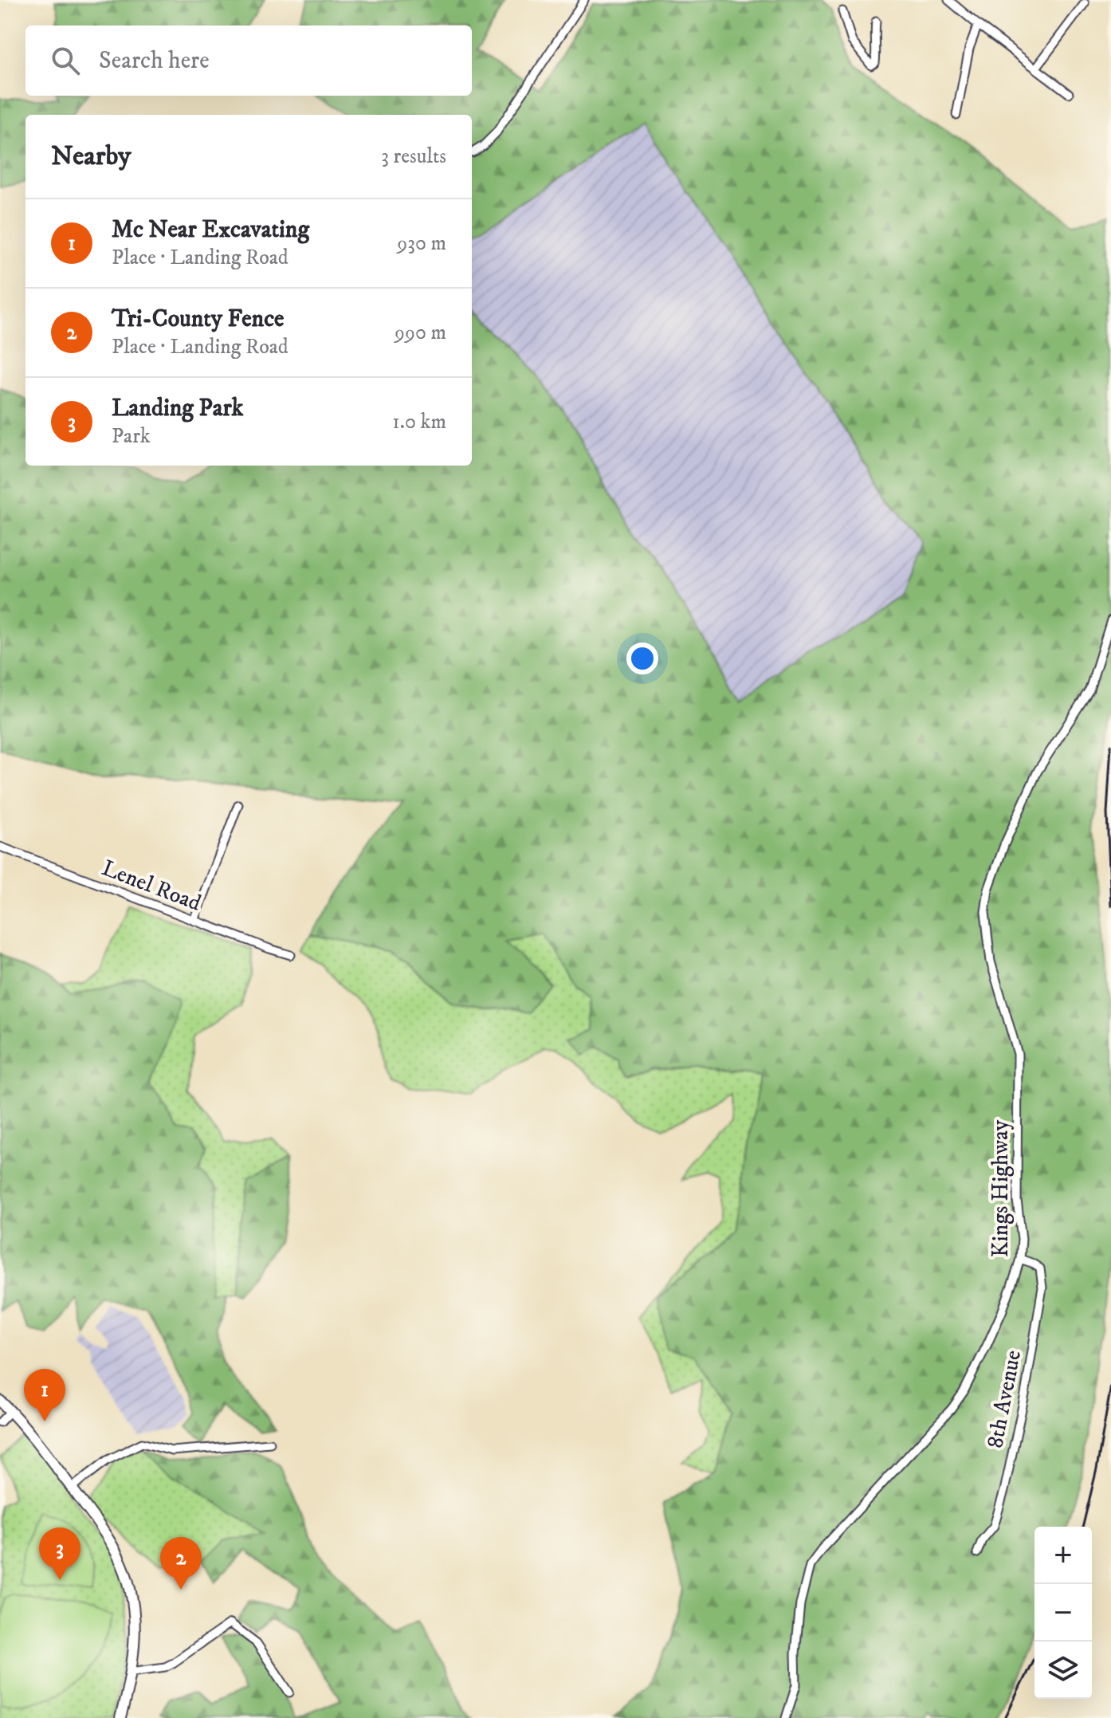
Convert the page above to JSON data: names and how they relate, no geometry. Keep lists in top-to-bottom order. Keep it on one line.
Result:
{"streets":{"street":["Lenel Road","Kings Highway","8th Avenue"]},"crossings":[["Kings Highway","8th Avenue"]],"page":{"search":"Search here","heading":["Nearby","3 results"],"list":[{"mark":"1","name":"Mc Near Excavating","note":"Place · Landing Road","value":"930 m"},{"mark":"2","name":"Tri-County Fence","note":"Place · Landing Road","value":"990 m"},{"mark":"3","name":"Landing Park","note":"Park","value":"1.0 km"}],"pins":["1","3","2"],"map_buttons":["+","−"]}}
